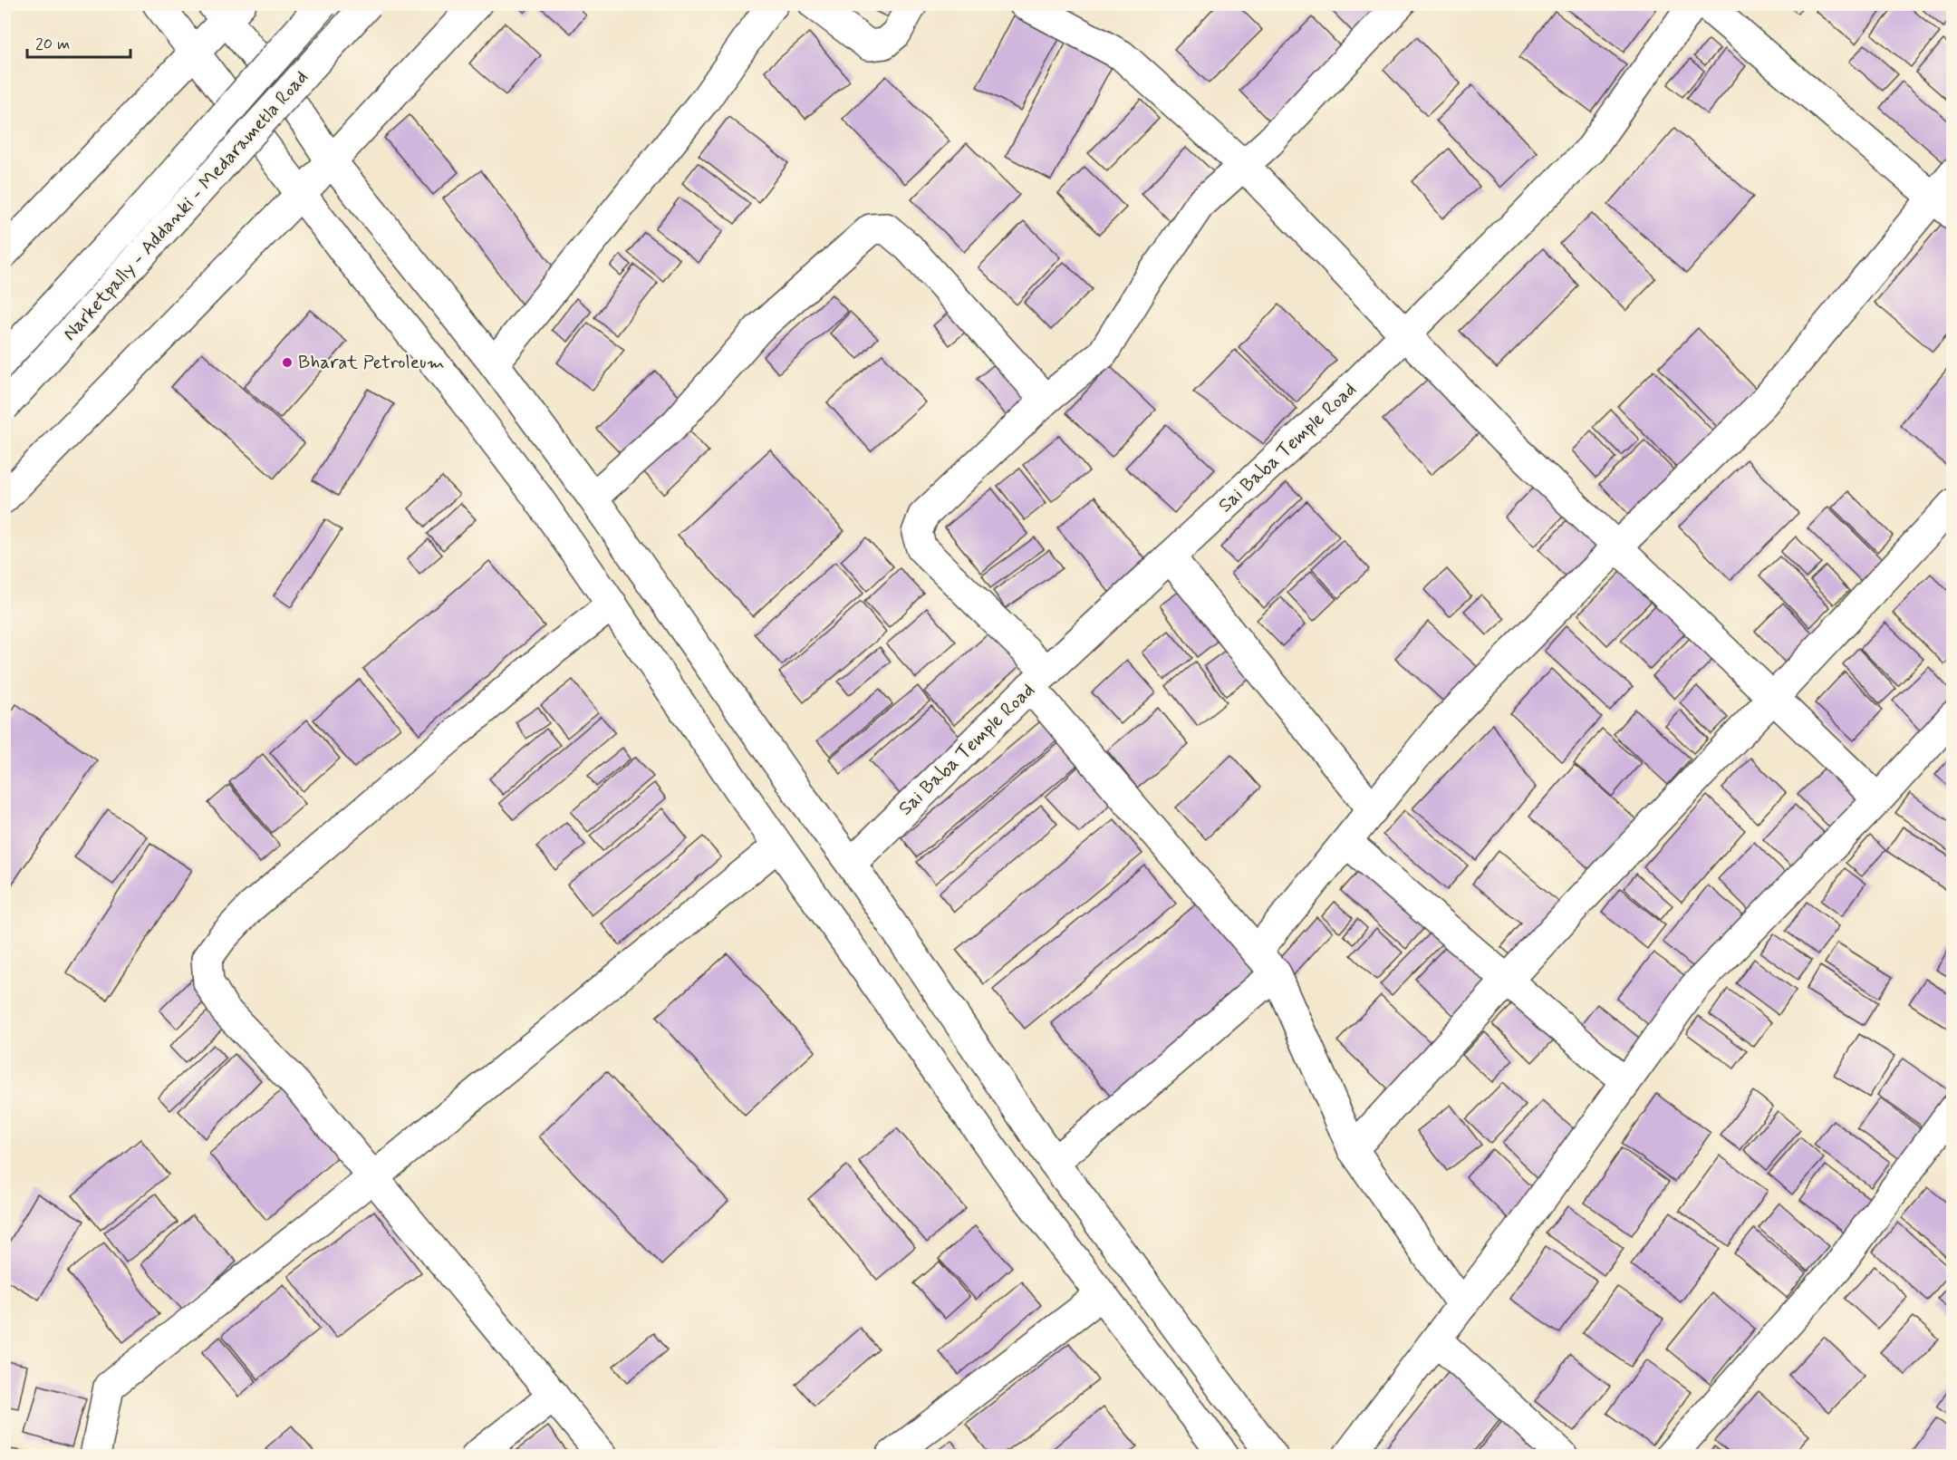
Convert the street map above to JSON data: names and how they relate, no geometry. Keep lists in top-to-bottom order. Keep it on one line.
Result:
{"streets":{"main road":["Narketpally - Addanki - Medarametla Road","Sai Baba Temple Road"]},"places":["Bharat Petroleum"],"scale_bar":"20 m"}
